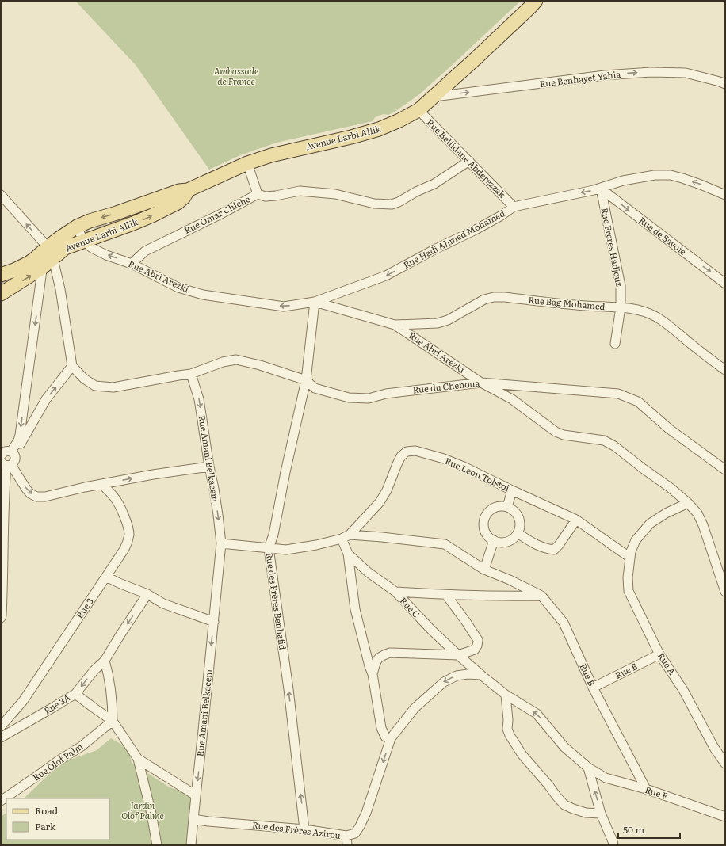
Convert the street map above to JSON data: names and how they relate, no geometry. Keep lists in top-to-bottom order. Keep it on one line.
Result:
{"streets":{"main road":["Avenue Larbi Allik"],"street":["Rue Benhayet Yahia","Rue Bellidane Abderezzak","Rue Omar Chiche","Rue de Savoie","Rue Hadj Ahmed Mohamed","Rue Freres Hadjouz","Rue Abri Arezki","Rue Bag Mohamed","Rue du Chenoua","Rue Amani Belkacem","Rue Leon Tolstoi","Rue des Frères Benhafid","Rue C","Rue 3","Rue A","Rue E","Rue B","Rue 3A","Rue Olof Palm","Rue F","Rue des Frères Azirou"]},"crossings":[["Rue Benhayet Yahia","Avenue Larbi Allik"],["Avenue Larbi Allik","Rue Bellidane Abderezzak"],["Avenue Larbi Allik","Rue Abri Arezki"],["Rue Bellidane Abderezzak","Rue Omar Chiche"],["Rue Bellidane Abderezzak","Rue Hadj Ahmed Mohamed"],["Rue Omar Chiche","Rue Abri Arezki"],["Rue de Savoie","Rue Hadj Ahmed Mohamed"],["Rue de Savoie","Rue Freres Hadjouz"],["Rue Hadj Ahmed Mohamed","Rue Freres Hadjouz"],["Rue Hadj Ahmed Mohamed","Rue Abri Arezki"],["Rue Hadj Ahmed Mohamed","Rue des Frères Benhafid"],["Rue Freres Hadjouz","Rue Bag Mohamed"],["Rue Abri Arezki","Rue Bag Mohamed"],["Rue Abri Arezki","Rue du Chenoua"],["Rue Abri Arezki","Rue des Frères Benhafid"],["Rue Abri Arezki","Rue A"],["Rue du Chenoua","Rue Amani Belkacem"],["Rue du Chenoua","Rue des Frères Benhafid"],["Rue Amani Belkacem","Rue des Frères Azirou"],["Rue Leon Tolstoi","Rue C"],["Rue Leon Tolstoi","Rue A"],["Rue Leon Tolstoi","Rue B"],["Rue des Frères Benhafid","Rue des Frères Azirou"],["Rue C","Rue B"],["Rue C","Rue des Frères Azirou"],["Rue A","Rue E"],["Rue E","Rue B"],["Rue B","Rue F"]],"one_way":["Rue Benhayet Yahia","Rue de Savoie","Rue Hadj Ahmed Mohamed","Rue Amani Belkacem","Rue des Frères Benhafid","Rue 3A","Rue des Frères Azirou"],"parks":["Ambassade de France","Jardin Olof Palme"],"legend":["Road","Park"],"scale_bar":"50 m"}
